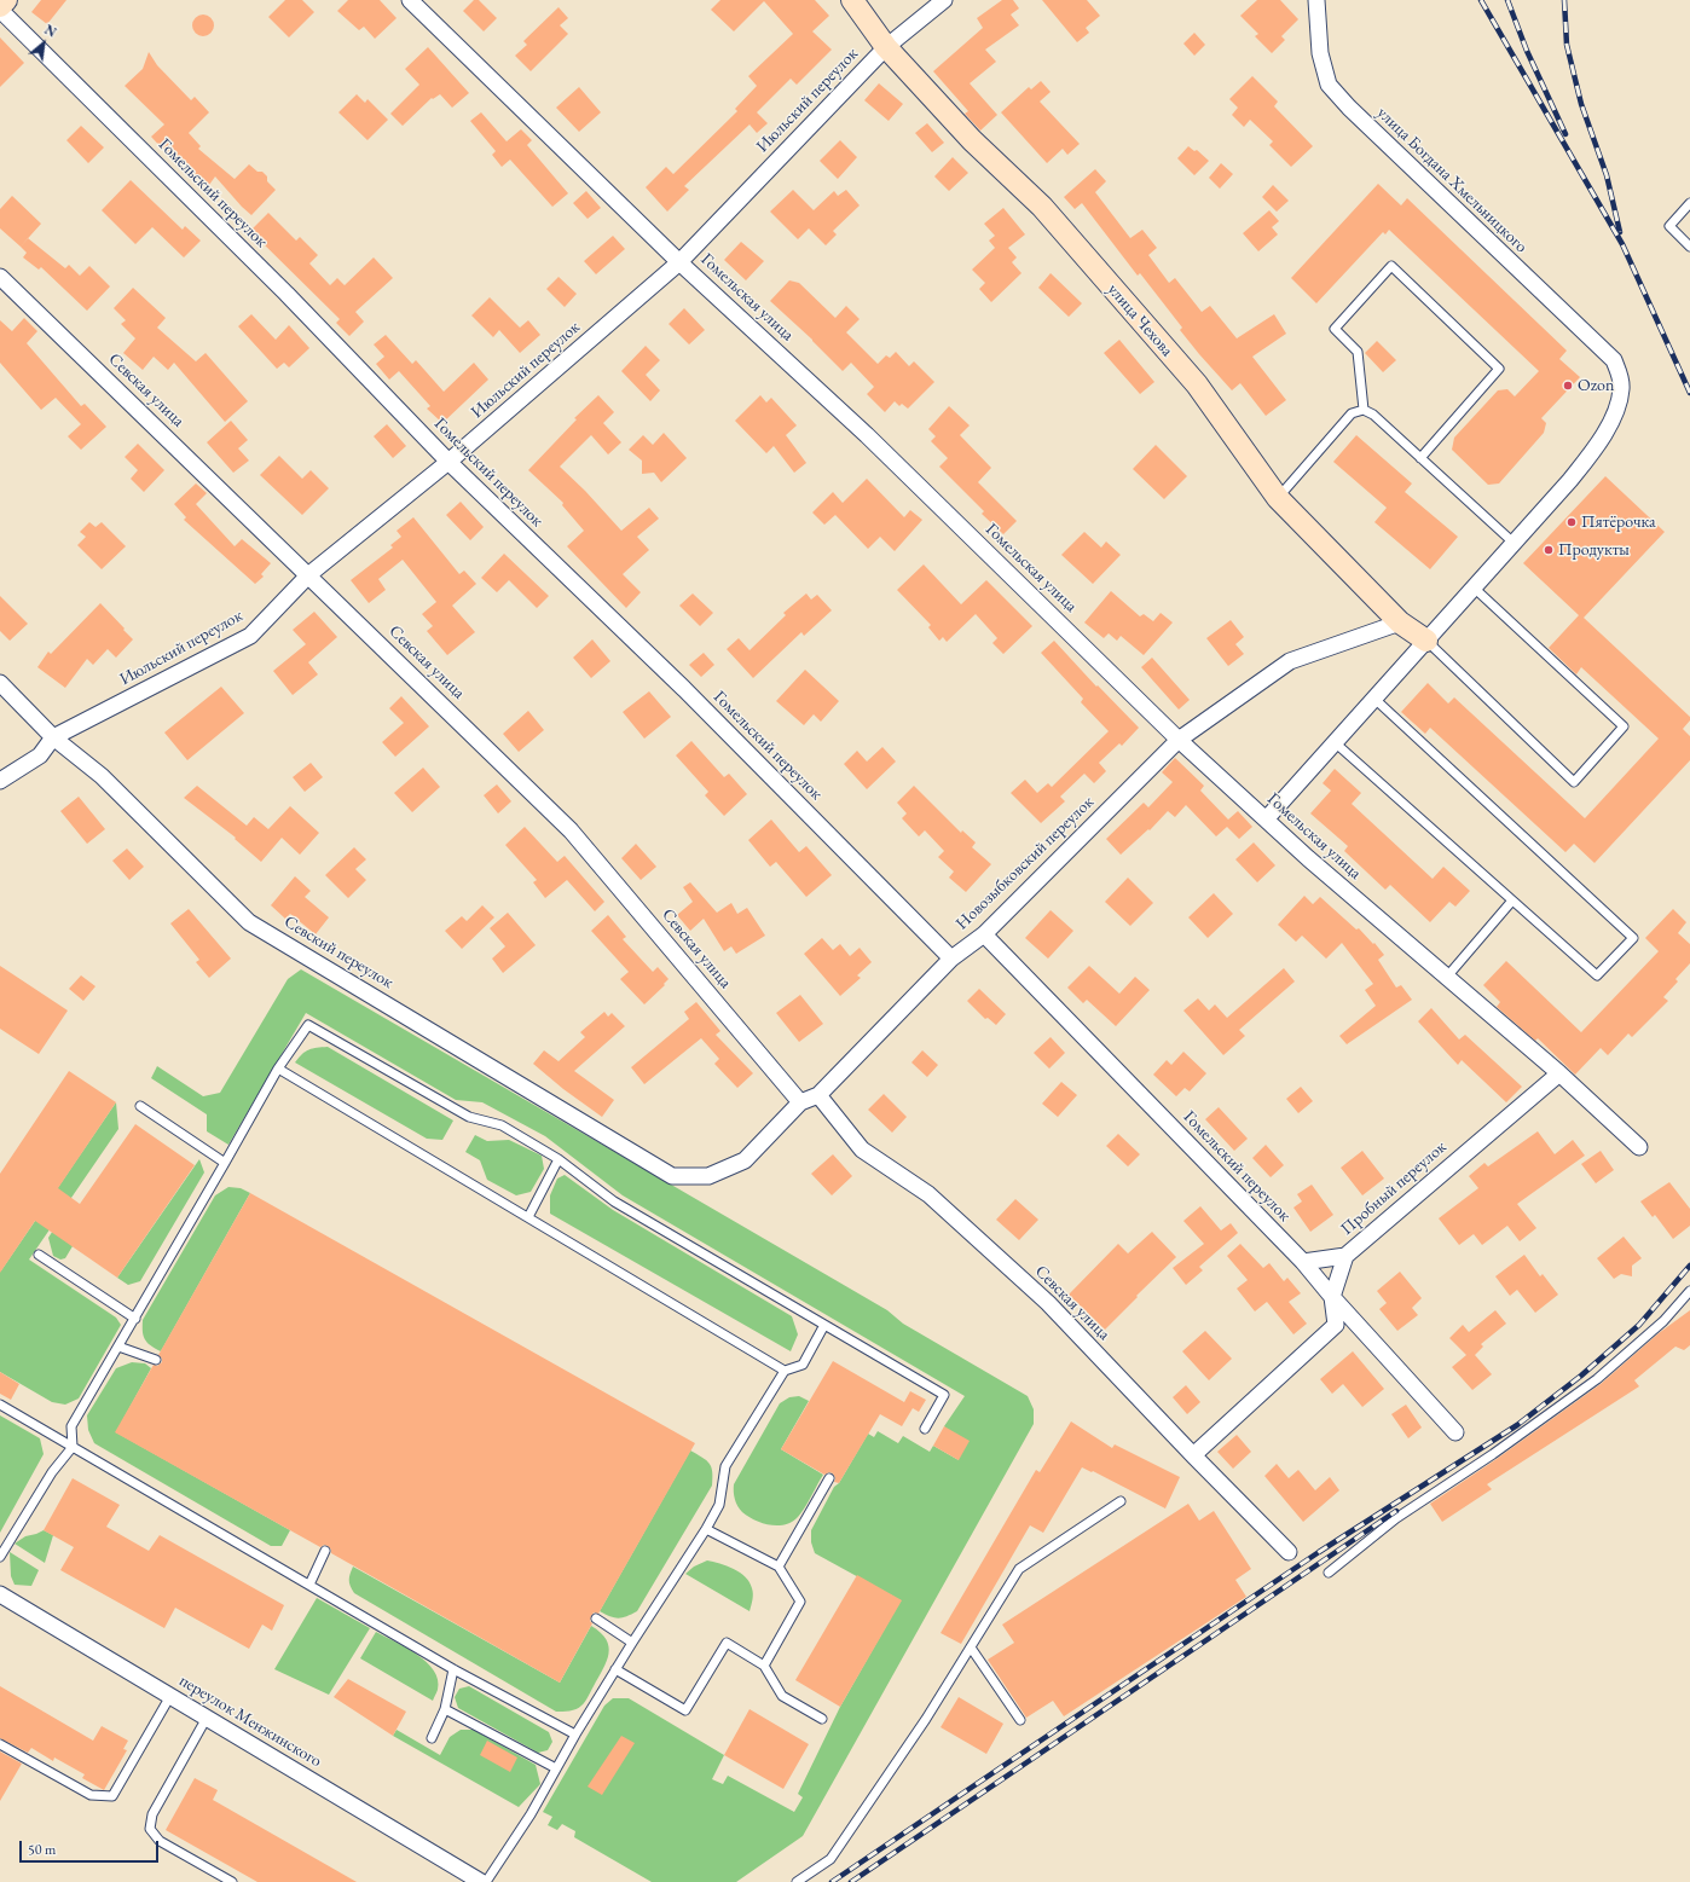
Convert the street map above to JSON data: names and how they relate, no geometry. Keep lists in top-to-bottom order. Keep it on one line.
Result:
{"streets":{"street":["Июльский переулок","улица Богдана Хмельницкого","Гомельский переулок","Гомельская улица","улица Чехова","Севская улица","Новозыбковский переулок","Севский переулок","Пробный переулок","переулок Менжинского"]},"crossings":[["Июльский переулок","Гомельский переулок"],["Июльский переулок","Гомельская улица"],["Июльский переулок","улица Чехова"],["Июльский переулок","Севская улица"],["Июльский переулок","Севский переулок"],["Гомельский переулок","Новозыбковский переулок"],["Гомельский переулок","Пробный переулок"],["Гомельская улица","Новозыбковский переулок"],["Гомельская улица","Пробный переулок"],["улица Чехова","Новозыбковский переулок"],["Севская улица","Новозыбковский переулок"],["Севская улица","Пробный переулок"],["Новозыбковский переулок","Севский переулок"]],"places":["Ozon","Пятёрочка","Продукты"],"scale_bar":"50 m","north":"top right"}
